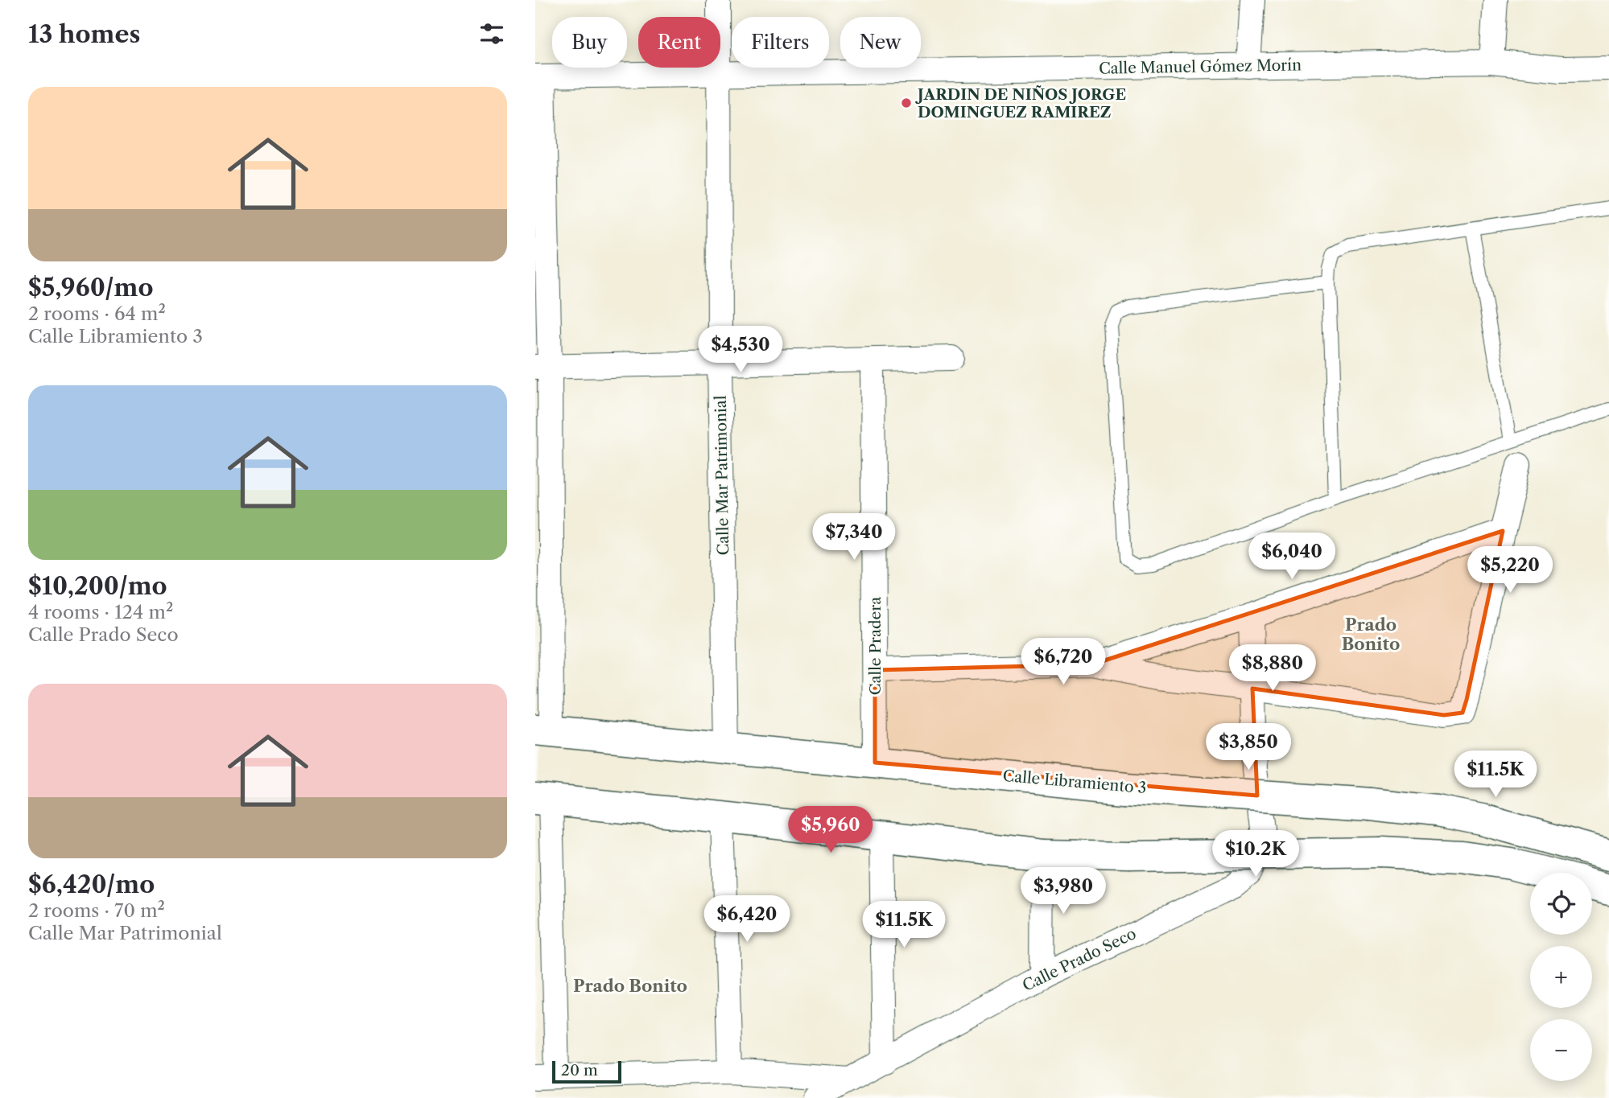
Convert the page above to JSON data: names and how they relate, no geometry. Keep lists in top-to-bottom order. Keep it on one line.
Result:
{"streets":{"street":["Calle Manuel Gómez Morín","Calle Mar Patrimonial","Calle Pradera","Calle Libramiento 3","Calle Prado Seco"]},"crossings":[["Calle Manuel Gómez Morín","Calle Mar Patrimonial"],["Calle Mar Patrimonial","Calle Libramiento 3"],["Calle Pradera","Calle Libramiento 3"]],"districts":["Prado Bonito","Prado Bonito"],"places":["JARDIN DE NIÑOS JORGE DOMINGUEZ RAMIREZ"],"scale_bar":"20 m","page":{"heading":"13 homes","chip":["Buy","Rent","Filters","New"],"list":[{"name":"$5,960/mo","note":"2 rooms · 64 m² · Calle Libramiento 3"},{"name":"$10,200/mo","note":"4 rooms · 124 m² · Calle Prado Seco"},{"name":"$6,420/mo","note":"2 rooms · 70 m² · Calle Mar Patrimonial"}],"price":["$4,530","$7,340","$6,040","$5,220","$6,720","$8,880","$3,850","$11.5K","$5,960","$10.2K","$3,980","$6,420","$11.5K"],"map_buttons":["+","−"],"scale":"20 m"}}
